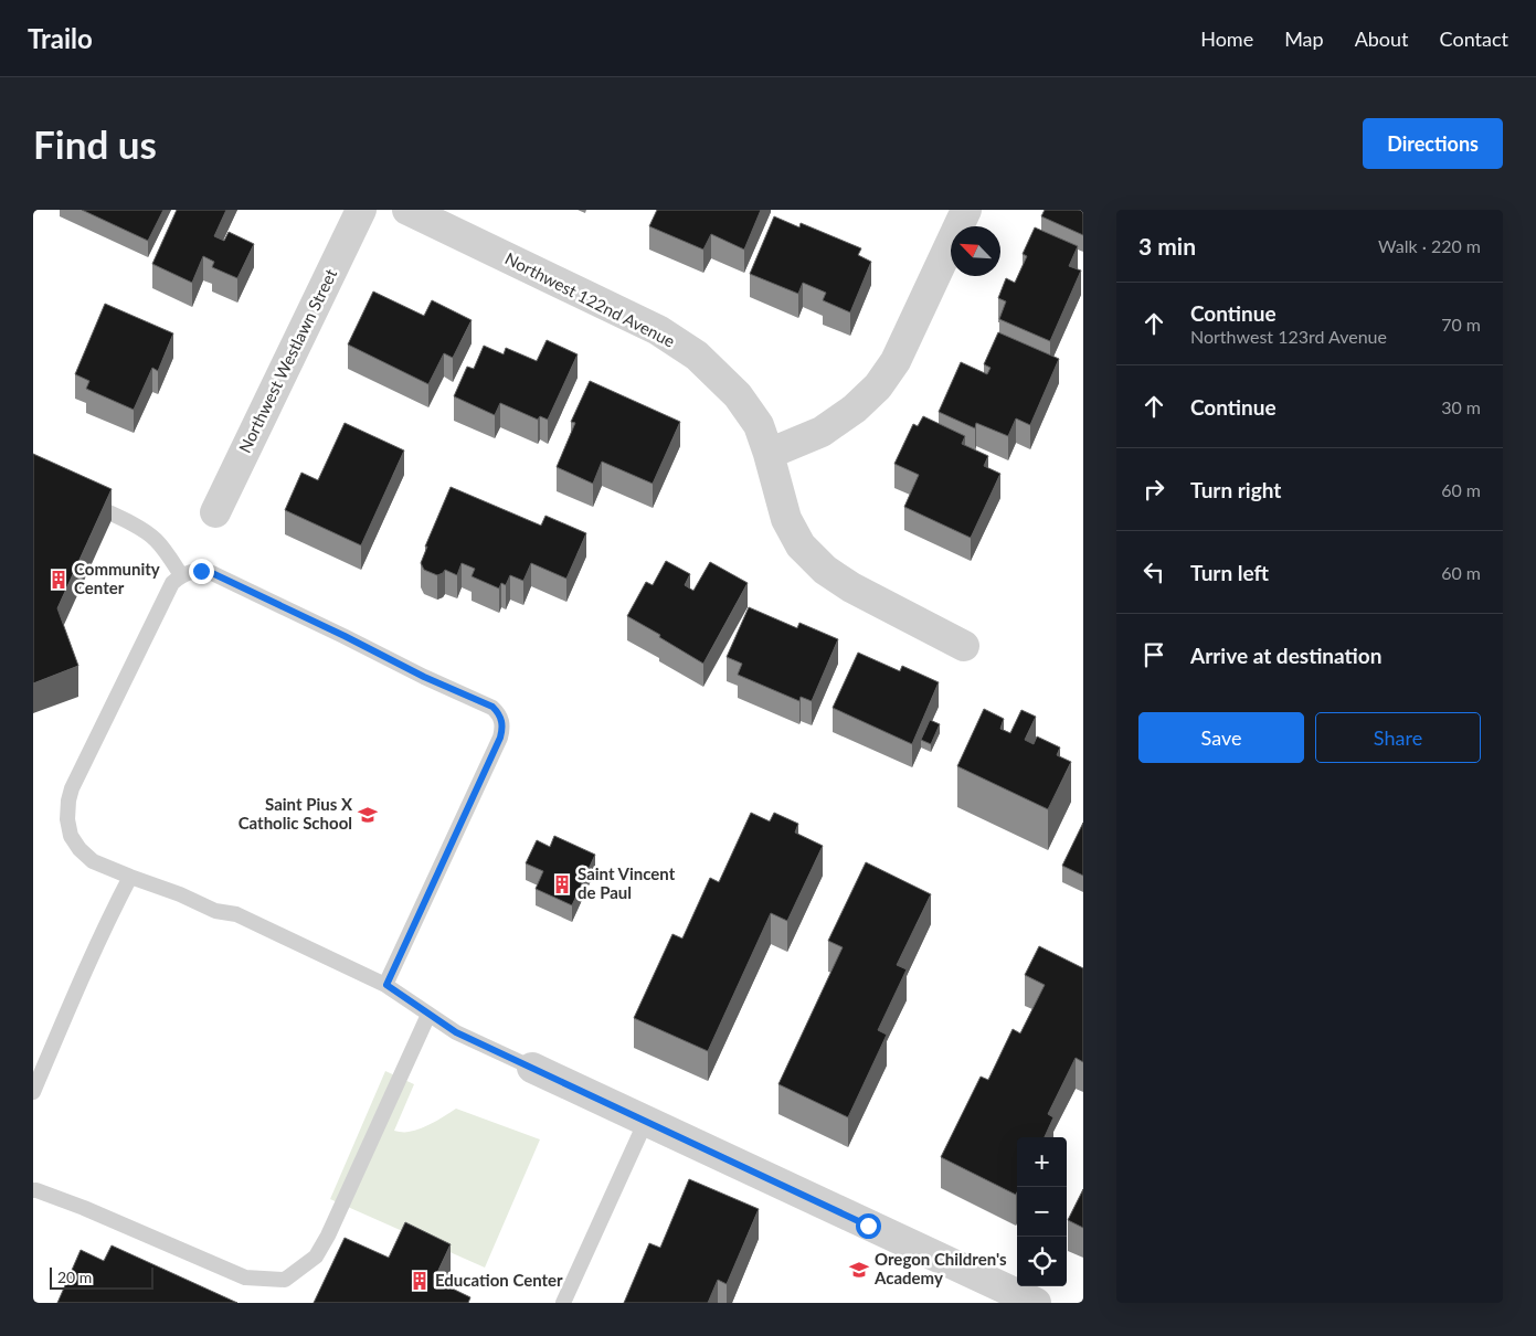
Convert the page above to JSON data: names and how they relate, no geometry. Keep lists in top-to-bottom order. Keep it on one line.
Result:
{"streets":{"street":["Northwest 122nd Avenue","Northwest Westlawn Street"]},"places":{"building":["Community Center","Saint Vincent de Paul","Education Center"],"school or university":["Saint Pius X Catholic School","Oregon Children's Academy"]},"scale_bar":"20 m","north":"top left","page":{"header":"Trailo","nav":["Home","Map","About","Contact"],"buttons":["Directions",["Save","Share"]],"title":"Find us","heading":["3 min","Walk · 220 m"],"list":[["Continue","Northwest 123rd Avenue","70 m"],["Continue","30 m"],["Turn right","60 m"],["Turn left","60 m"],"Arrive at destination"],"map_buttons":["+","−"],"scale":"20 m"}}
